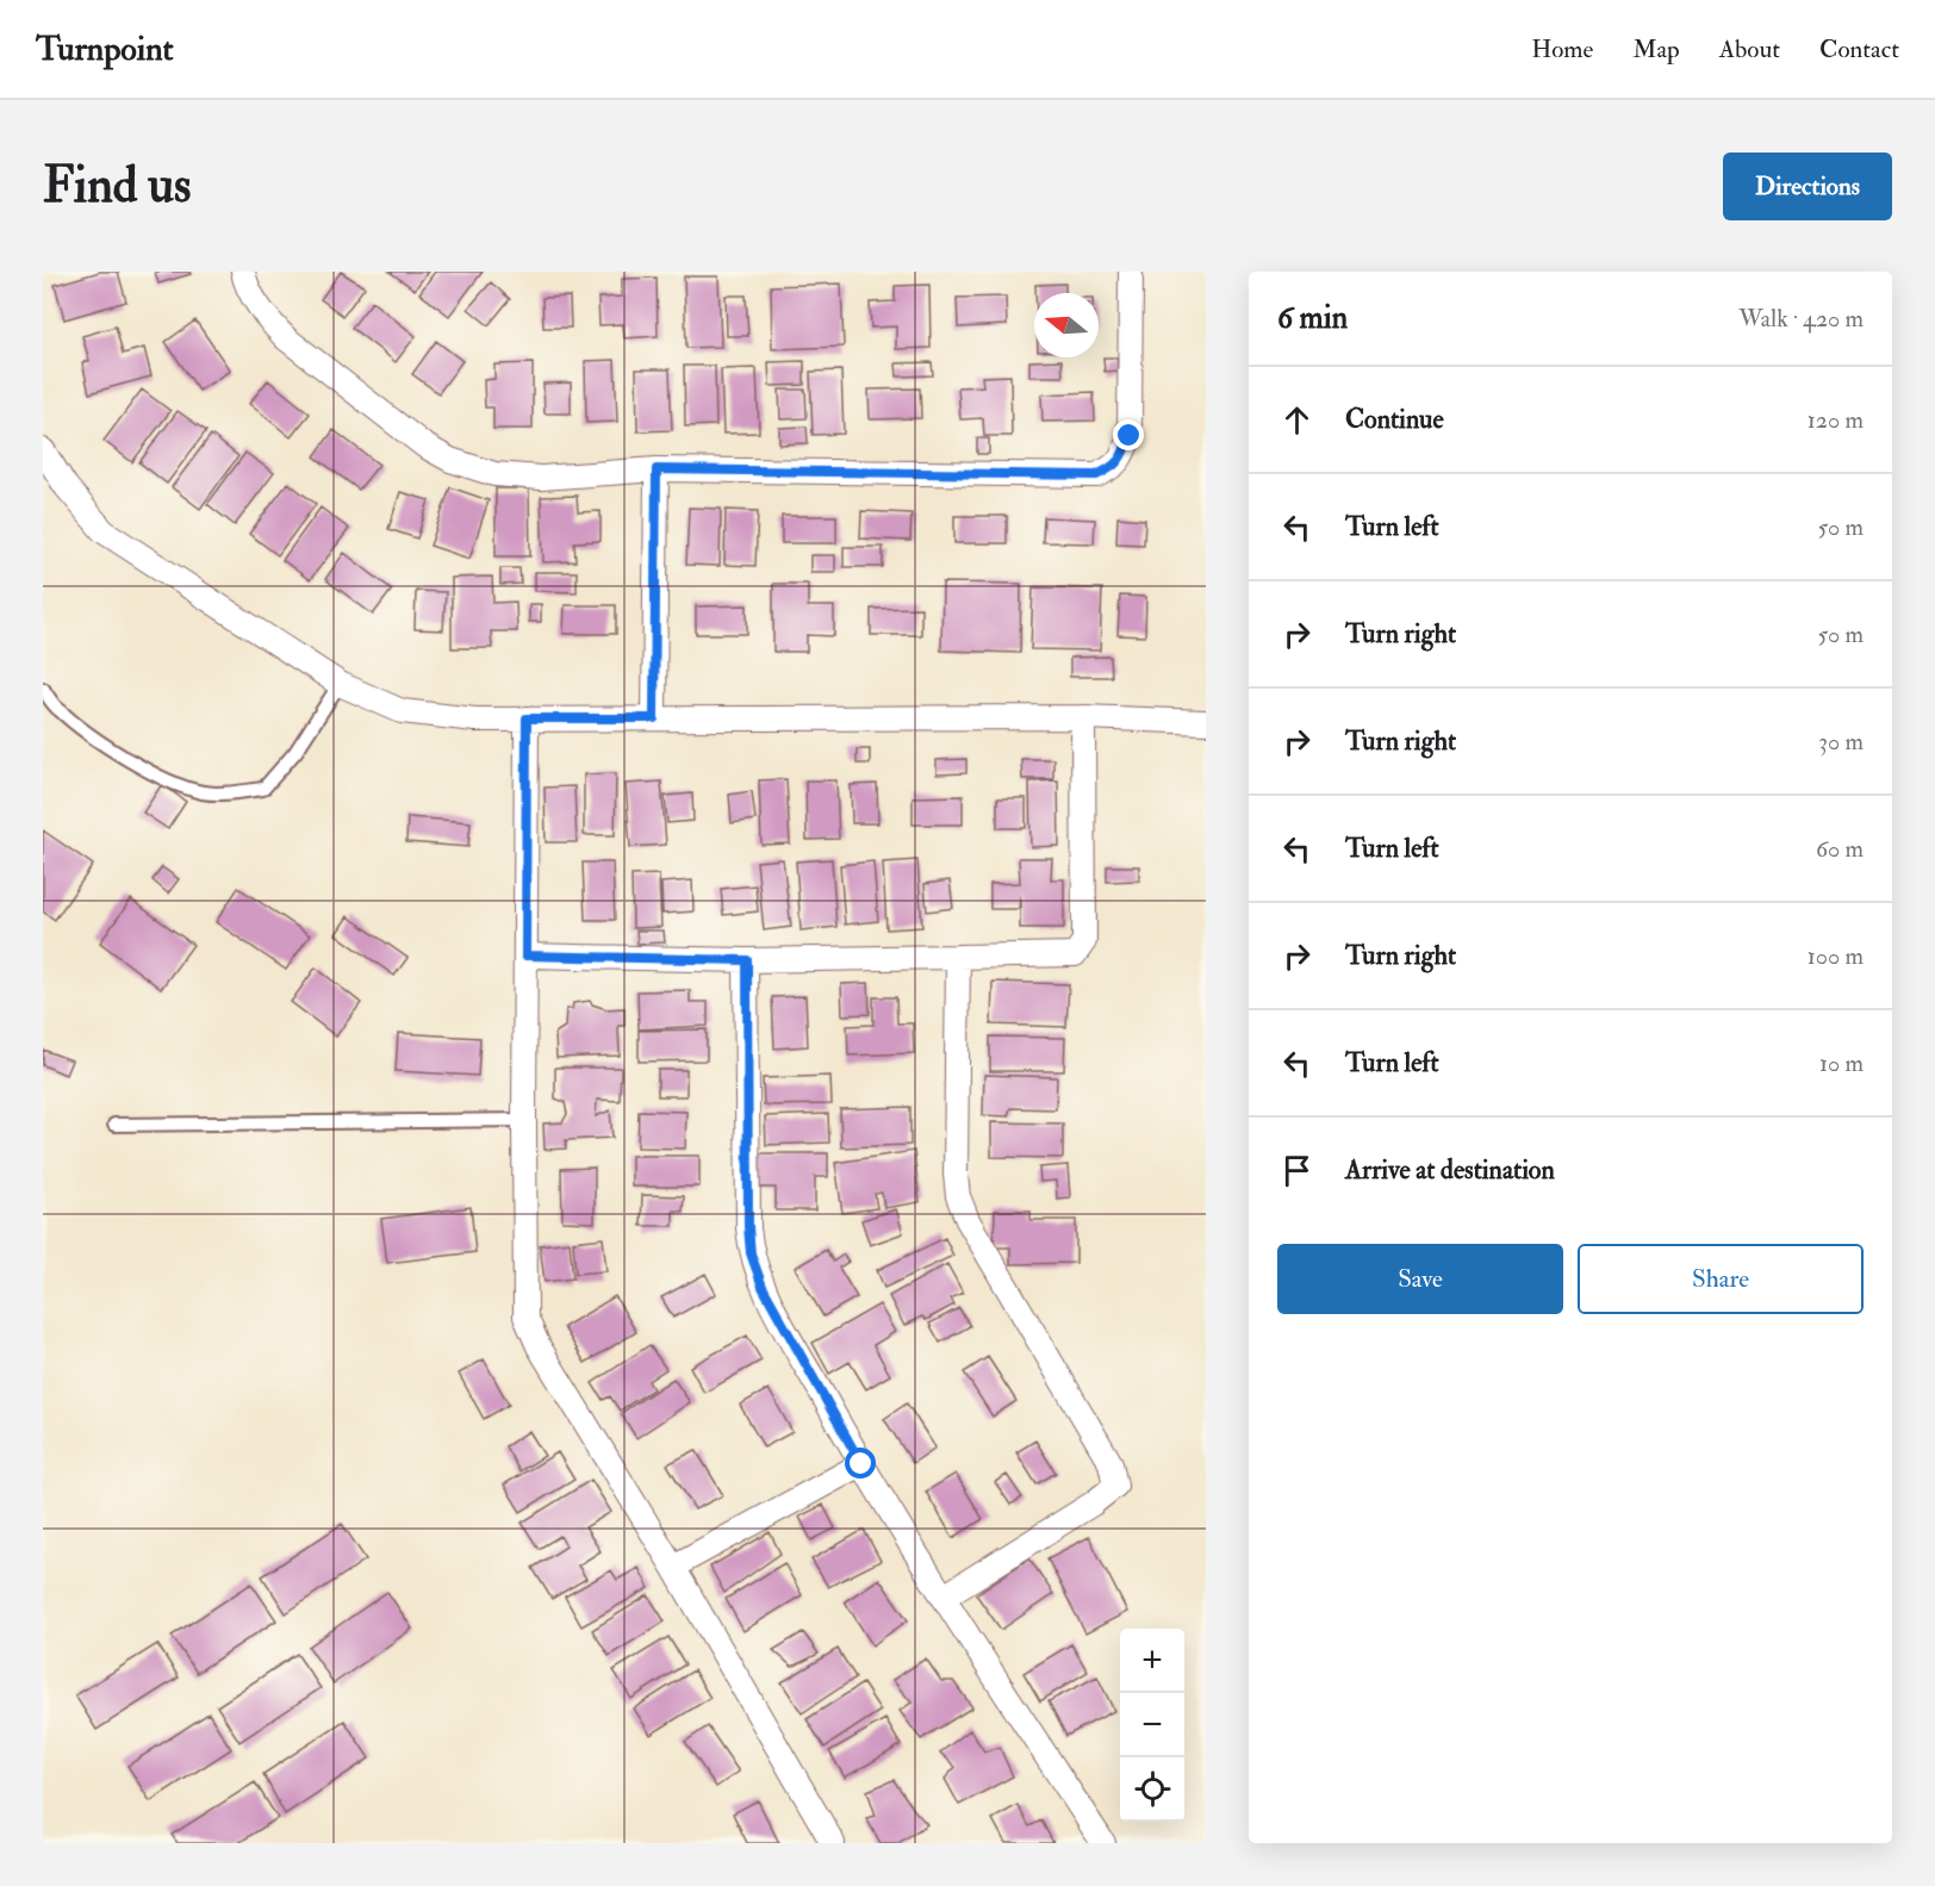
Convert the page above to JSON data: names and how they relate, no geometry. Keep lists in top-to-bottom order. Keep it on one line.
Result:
{"north":"left","page":{"header":"Turnpoint","nav":["Home","Map","About","Contact"],"buttons":["Directions",["Save","Share"]],"title":"Find us","heading":["6 min","Walk · 420 m"],"list":[["Continue","120 m"],["Turn left","50 m"],["Turn right","50 m"],["Turn right","30 m"],["Turn left","60 m"],["Turn right","100 m"],["Turn left","10 m"],"Arrive at destination"],"map_buttons":["+","−"]}}
